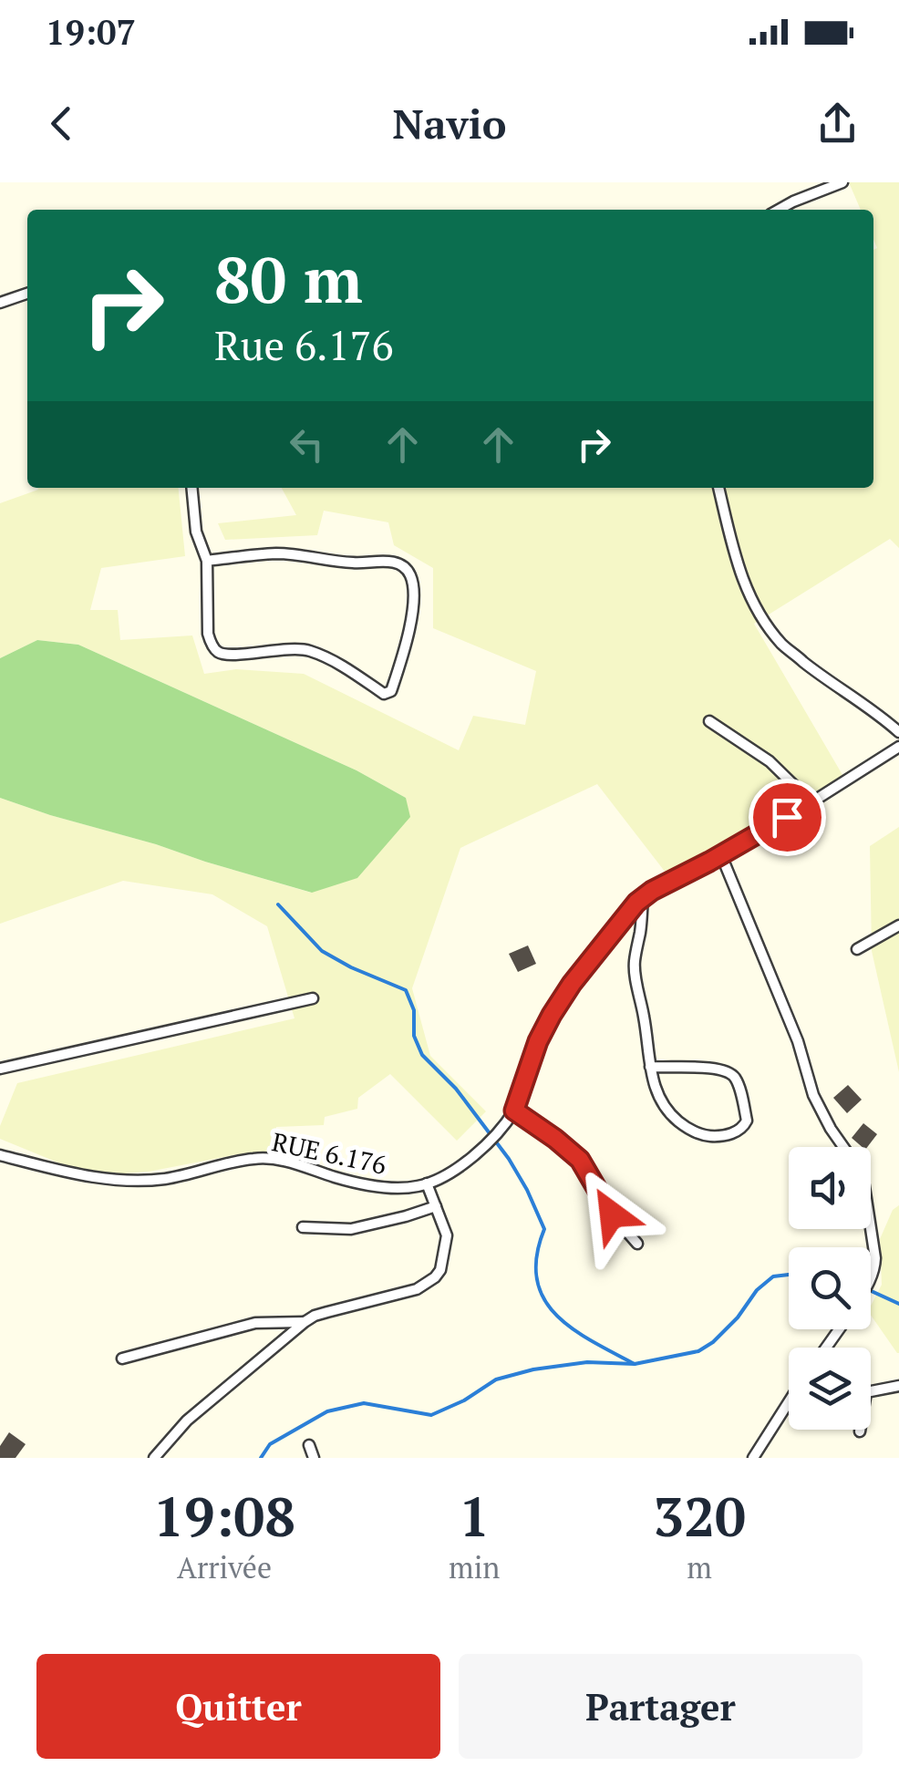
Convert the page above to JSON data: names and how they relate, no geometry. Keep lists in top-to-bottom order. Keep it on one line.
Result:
{"streets":{"street":["RUE 6.176"]},"page":{"status":"19:07","header":"Navio","turn":["80 m","Rue 6.176"],"eta":["19:08","Arrivée","1","min","320","m"],"buttons":["Quitter","Partager"]}}
